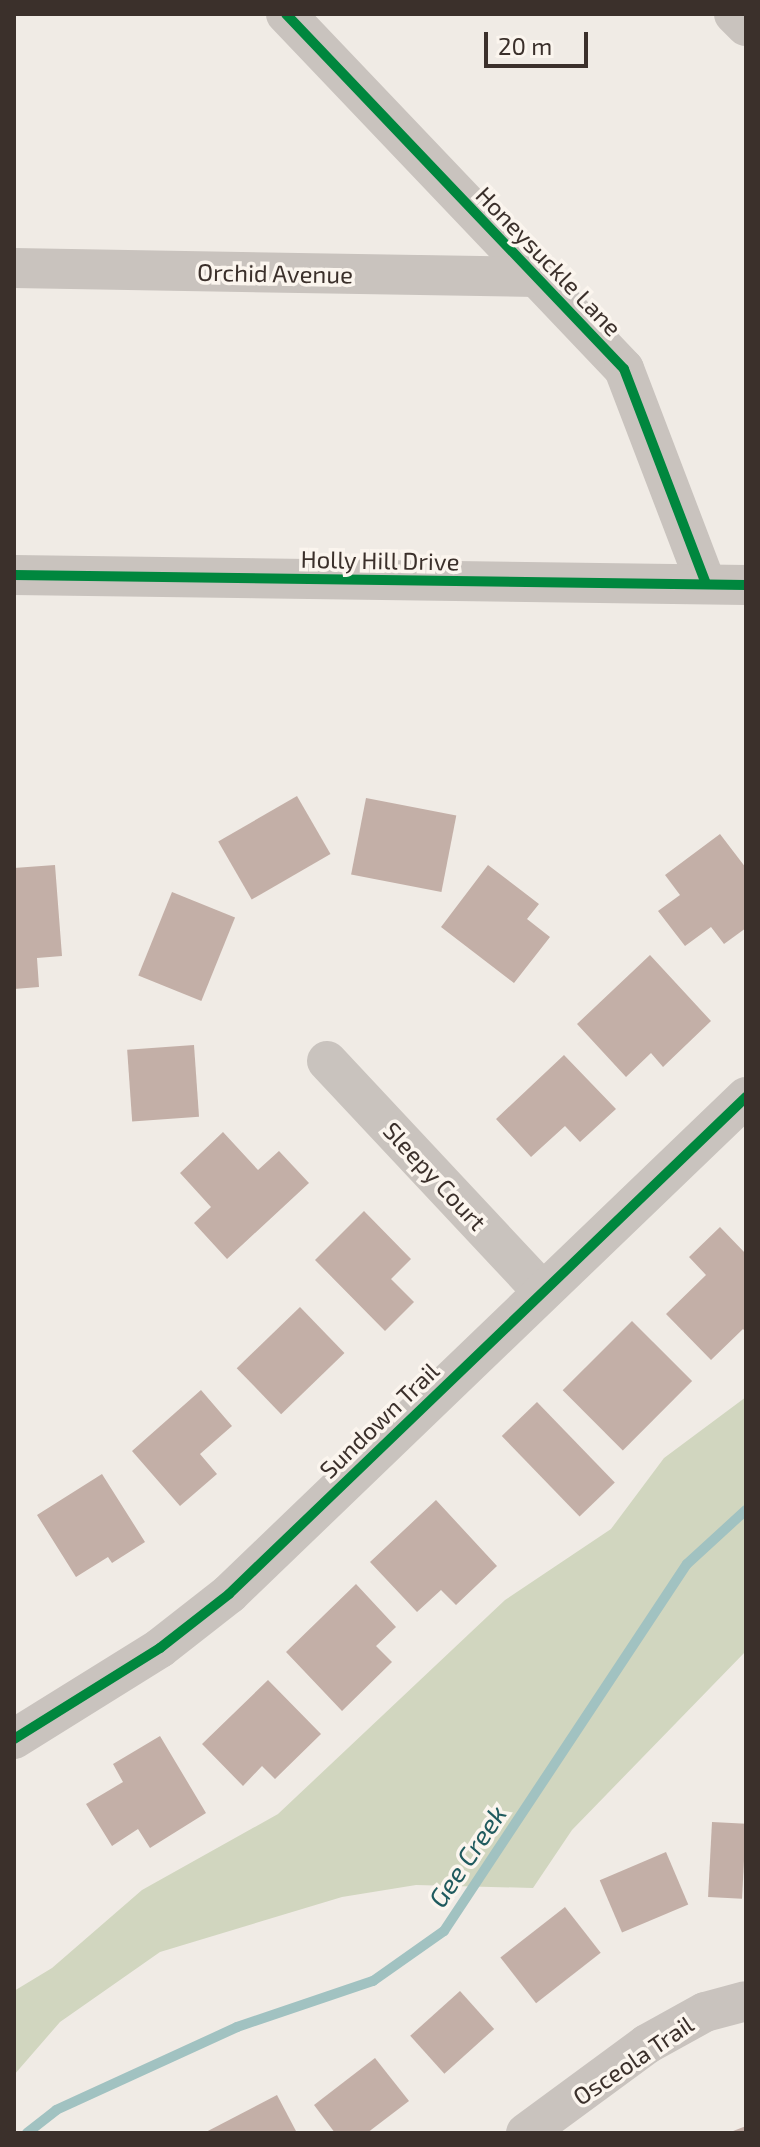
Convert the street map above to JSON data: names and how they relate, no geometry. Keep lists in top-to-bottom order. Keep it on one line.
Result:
{"streets":{"street":["Honeysuckle Lane","Orchid Avenue","Holly Hill Drive","Sleepy Court","Sundown Trail","Osceola Trail"]},"crossings":[["Honeysuckle Lane","Orchid Avenue"],["Honeysuckle Lane","Holly Hill Drive"],["Sleepy Court","Sundown Trail"]],"water":["Gee Creek"],"scale_bar":"20 m"}
